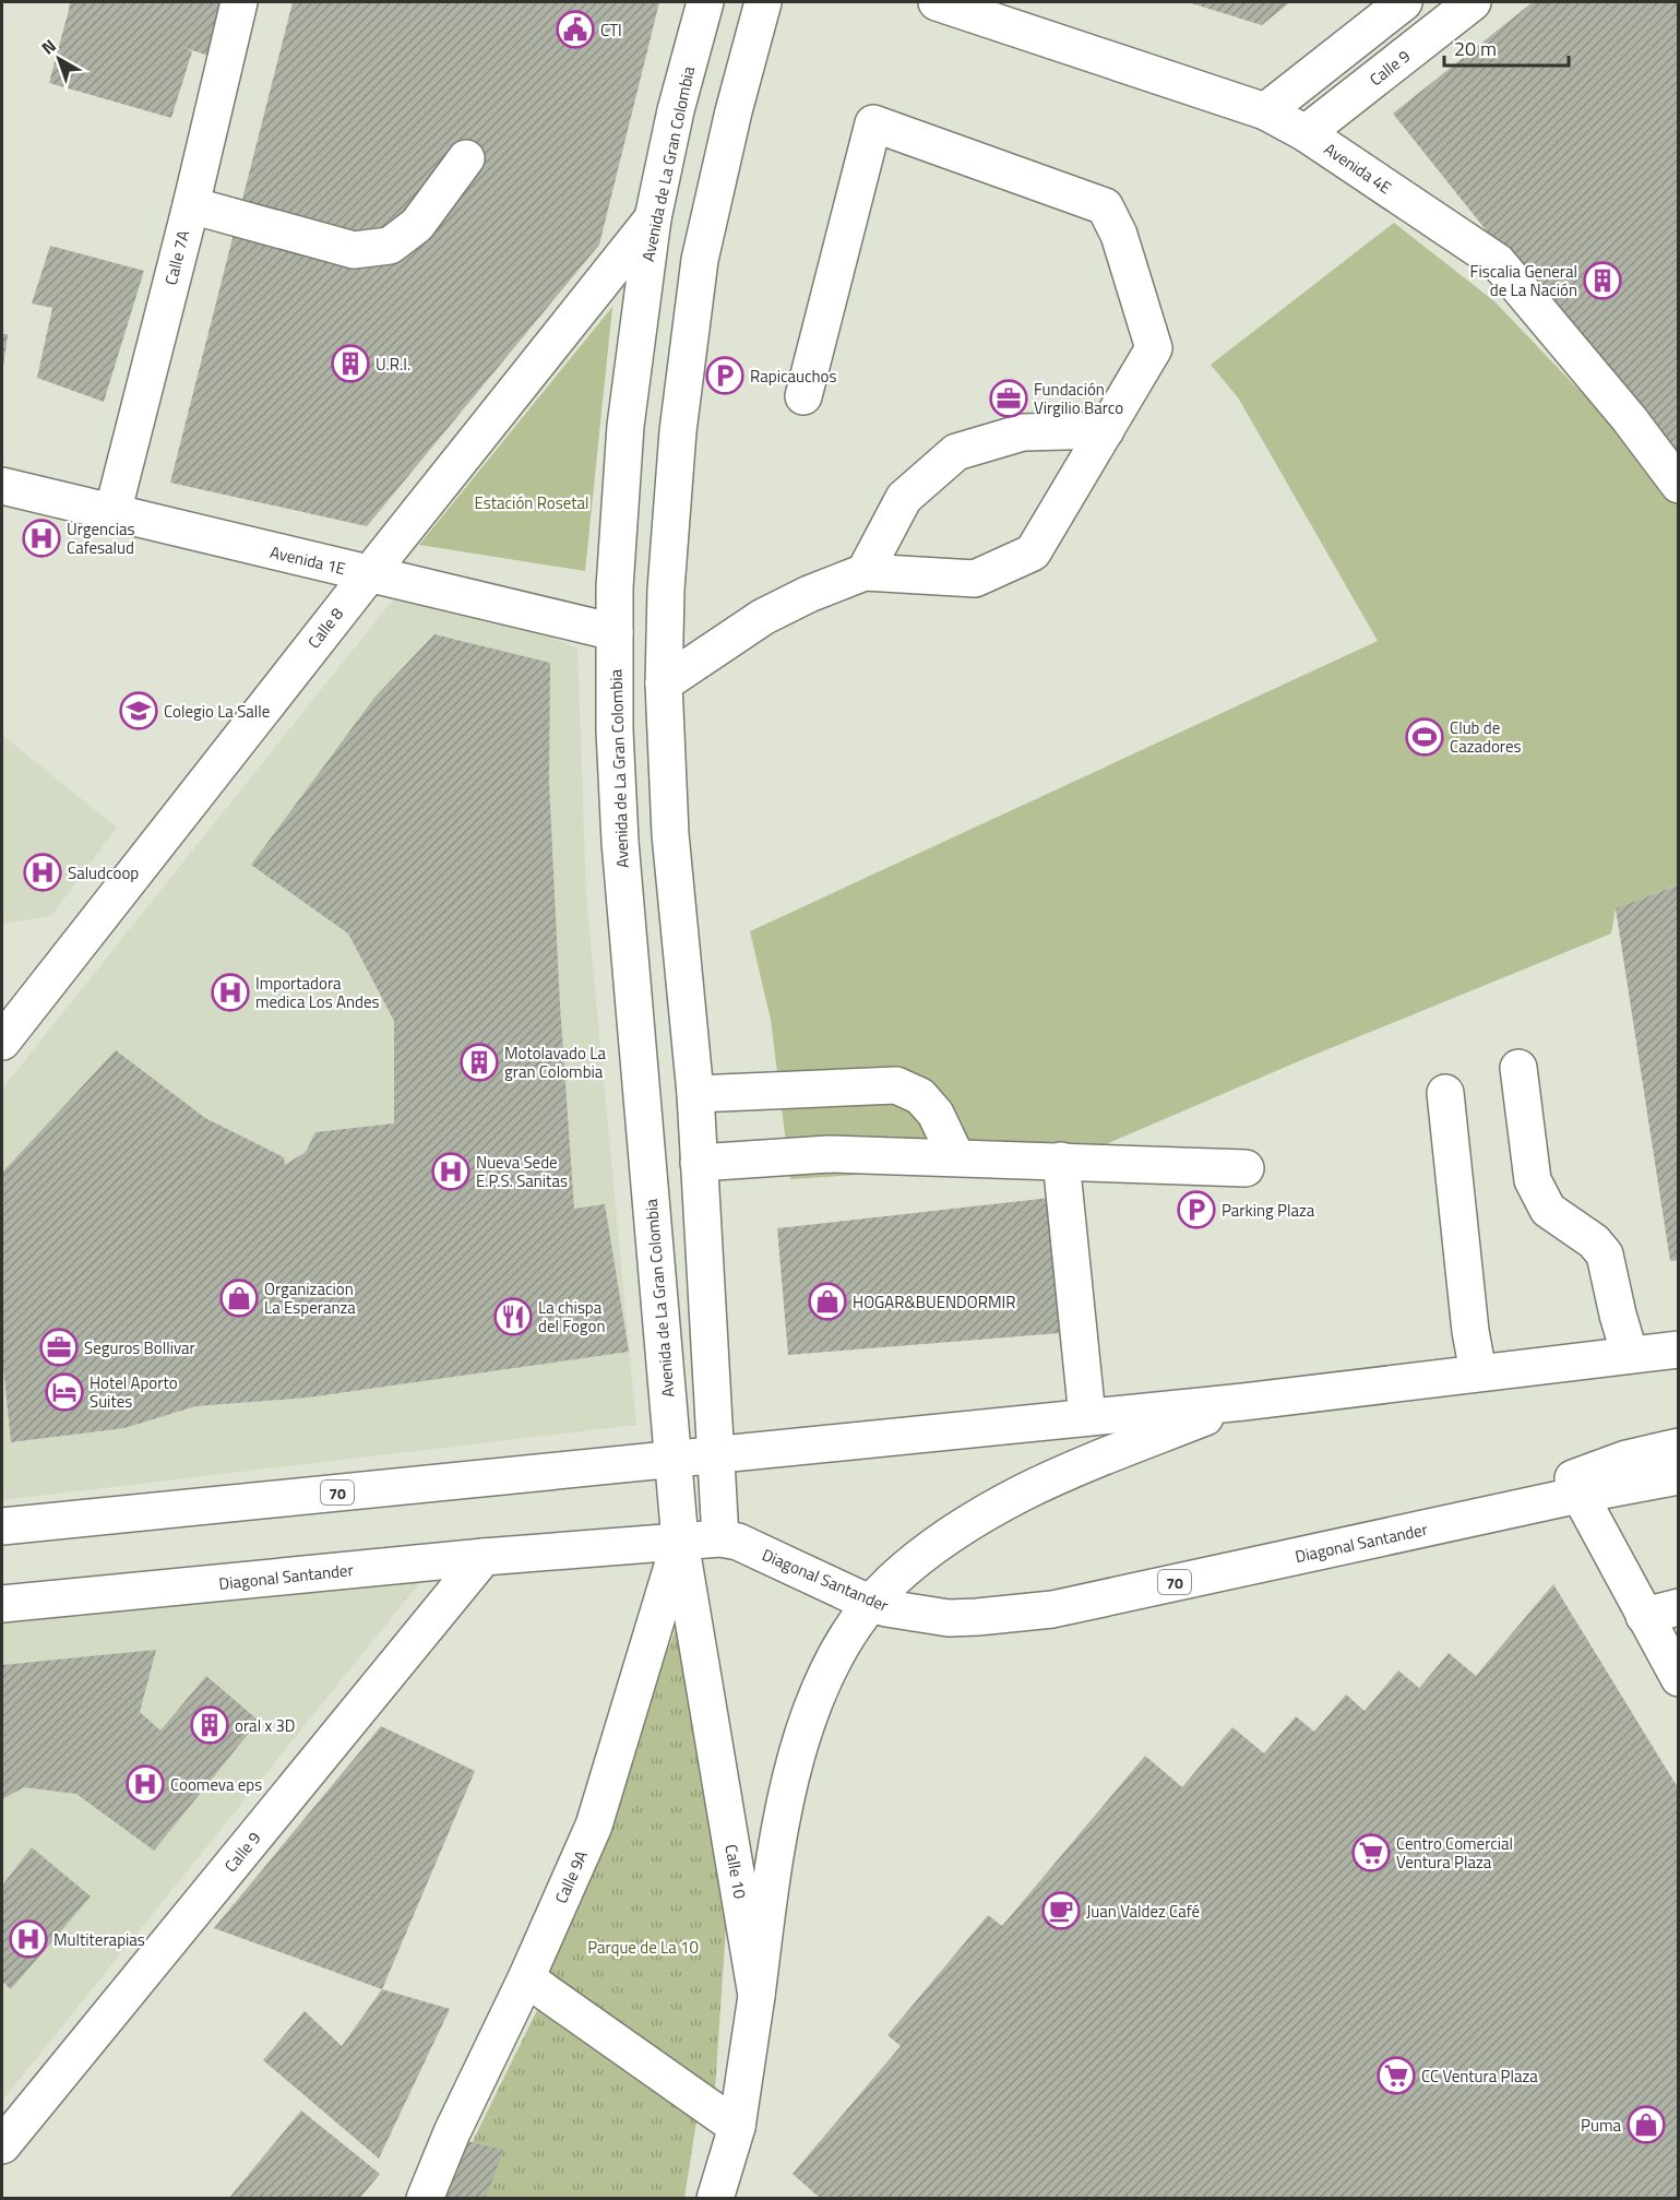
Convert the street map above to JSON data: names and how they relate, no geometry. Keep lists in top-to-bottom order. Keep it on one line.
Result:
{"streets":{"street":["Calle 9","Avenida de La Gran Colombia","Avenida 4E","Calle 7A","Avenida 1E","Calle 8","70","Diagonal Santander","Calle 10","Calle 9A"]},"crossings":[["Calle 9","Avenida 4E"],["Calle 9","Diagonal Santander"],["Avenida de La Gran Colombia","Avenida 1E"],["Avenida de La Gran Colombia","Calle 8"],["Avenida de La Gran Colombia","70"],["Avenida de La Gran Colombia","Diagonal Santander"],["Avenida de La Gran Colombia","Calle 10"],["Avenida de La Gran Colombia","Calle 9A"],["Calle 7A","Avenida 1E"],["Avenida 1E","Calle 8"],["Diagonal Santander","Calle 10"],["Diagonal Santander","Calle 9A"],["Calle 10","Calle 9A"]],"parks":["Estación Rosetal","Parque de La 10"],"places":{"public building":["CTI"],"building":["Fiscalia General de La Nación","U.R.I.","Motolavado La gran Colombia","oral x 3D"],"parking":["Rapicauchos","Parking Plaza"],"office":["Fundación Virgilio Barco","Seguros Bollivar"],"hospital":["Urgencias Cafesalud","Saludcoop","Importadora medica Los Andes","Nueva Sede E.P.S. Sanitas","Coomeva eps","Multiterapias"],"school or university":["Colegio La Salle"],"sports":["Club de Cazadores"],"shop":["Organizacion La Esperanza","HOGAR&BUENDORMIR","Puma"],"restaurant":["La chispa del Fogon"],"hotel":["Hotel Aporto Suites"],"supermarket":["Centro Comercial Ventura Plaza","CC Ventura Plaza"],"cafe":["Juan Valdez Café"]},"scale_bar":"20 m","north":"top left"}
